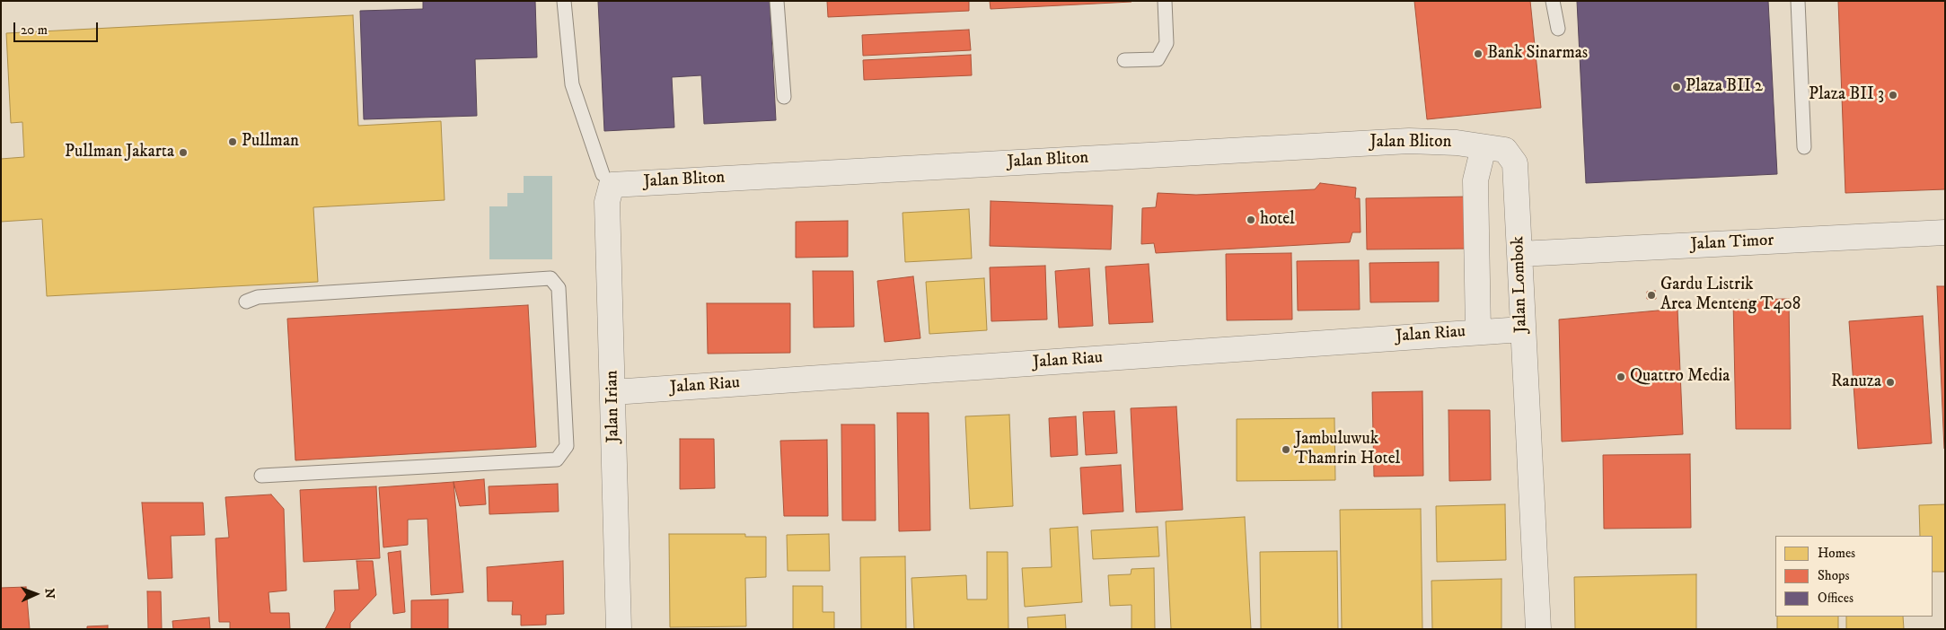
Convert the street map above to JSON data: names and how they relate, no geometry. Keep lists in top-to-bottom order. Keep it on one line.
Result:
{"streets":{"street":["Jalan Bliton","Jalan Timor","Jalan Lombok","Jalan Riau","Jalan Irian"]},"crossings":[["Jalan Bliton","Jalan Lombok"],["Jalan Bliton","Jalan Irian"],["Jalan Timor","Jalan Lombok"],["Jalan Lombok","Jalan Riau"],["Jalan Riau","Jalan Irian"]],"places":["Bank Sinarmas","Plaza BII 2","Plaza BII 3","Pullman","Pullman Jakarta","hotel","Gardu Listrik Area Menteng T408","Quattro Media","Ranuza","Jambuluwuk Thamrin Hotel"],"legend":["Homes","Shops","Offices"],"scale_bar":"20 m","north":"right"}
